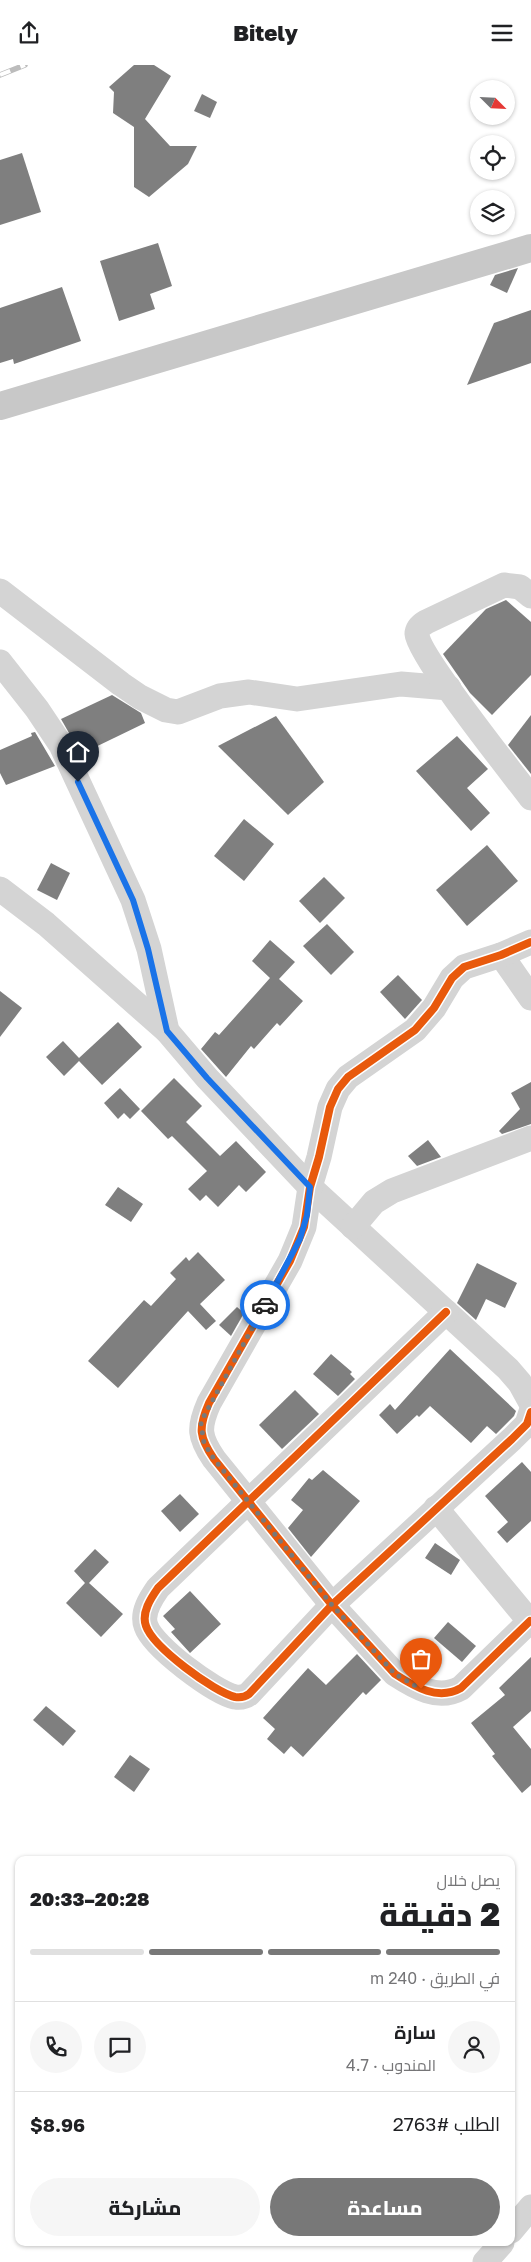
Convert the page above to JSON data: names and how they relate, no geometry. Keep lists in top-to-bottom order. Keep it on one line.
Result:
{"north":"bottom right","page":{"header":"Bitely","heading":["2 دقيقة","يصل خلال","20:28–20:33"],"panel":["سارة","المندوب · 4.7","الطلب #2763","$8.96"],"bar":"في الطريق · 240 m","buttons":["مساعدة","مشاركة"]}}
